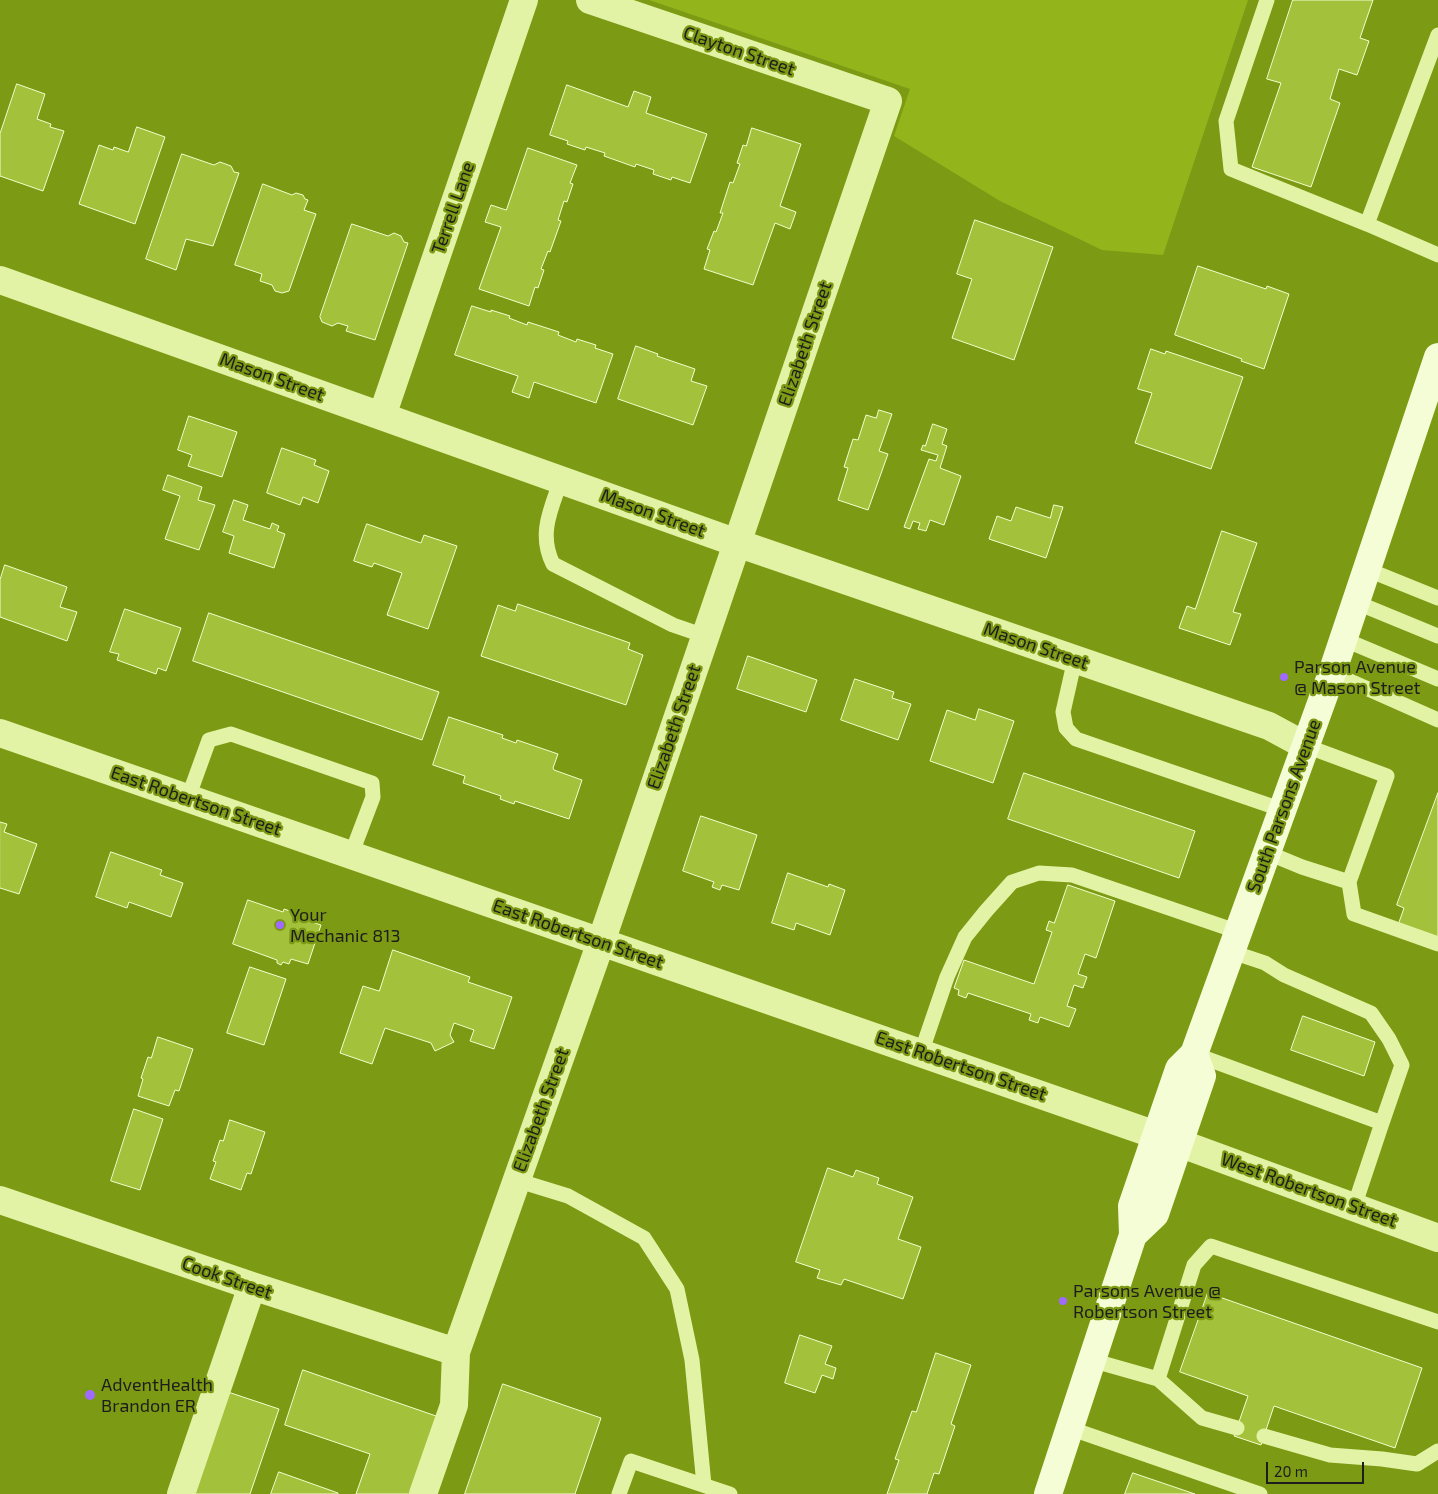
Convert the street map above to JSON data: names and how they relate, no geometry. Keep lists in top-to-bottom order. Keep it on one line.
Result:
{"streets":{"street":["Clayton Street","Terrell Lane","Elizabeth Street","Mason Street","East Robertson Street","South Parsons Avenue","West Robertson Street","Cook Street"]},"crossings":[["Clayton Street","Elizabeth Street"],["Terrell Lane","Mason Street"],["Elizabeth Street","Mason Street"],["Elizabeth Street","East Robertson Street"],["Elizabeth Street","Cook Street"],["Mason Street","South Parsons Avenue"],["East Robertson Street","South Parsons Avenue"],["East Robertson Street","West Robertson Street"],["South Parsons Avenue","West Robertson Street"]],"places":["Parson Avenue @ Mason Street","Your Mechanic 813","Parsons Avenue @ Robertson Street","AdventHealth Brandon ER"],"scale_bar":"20 m"}
